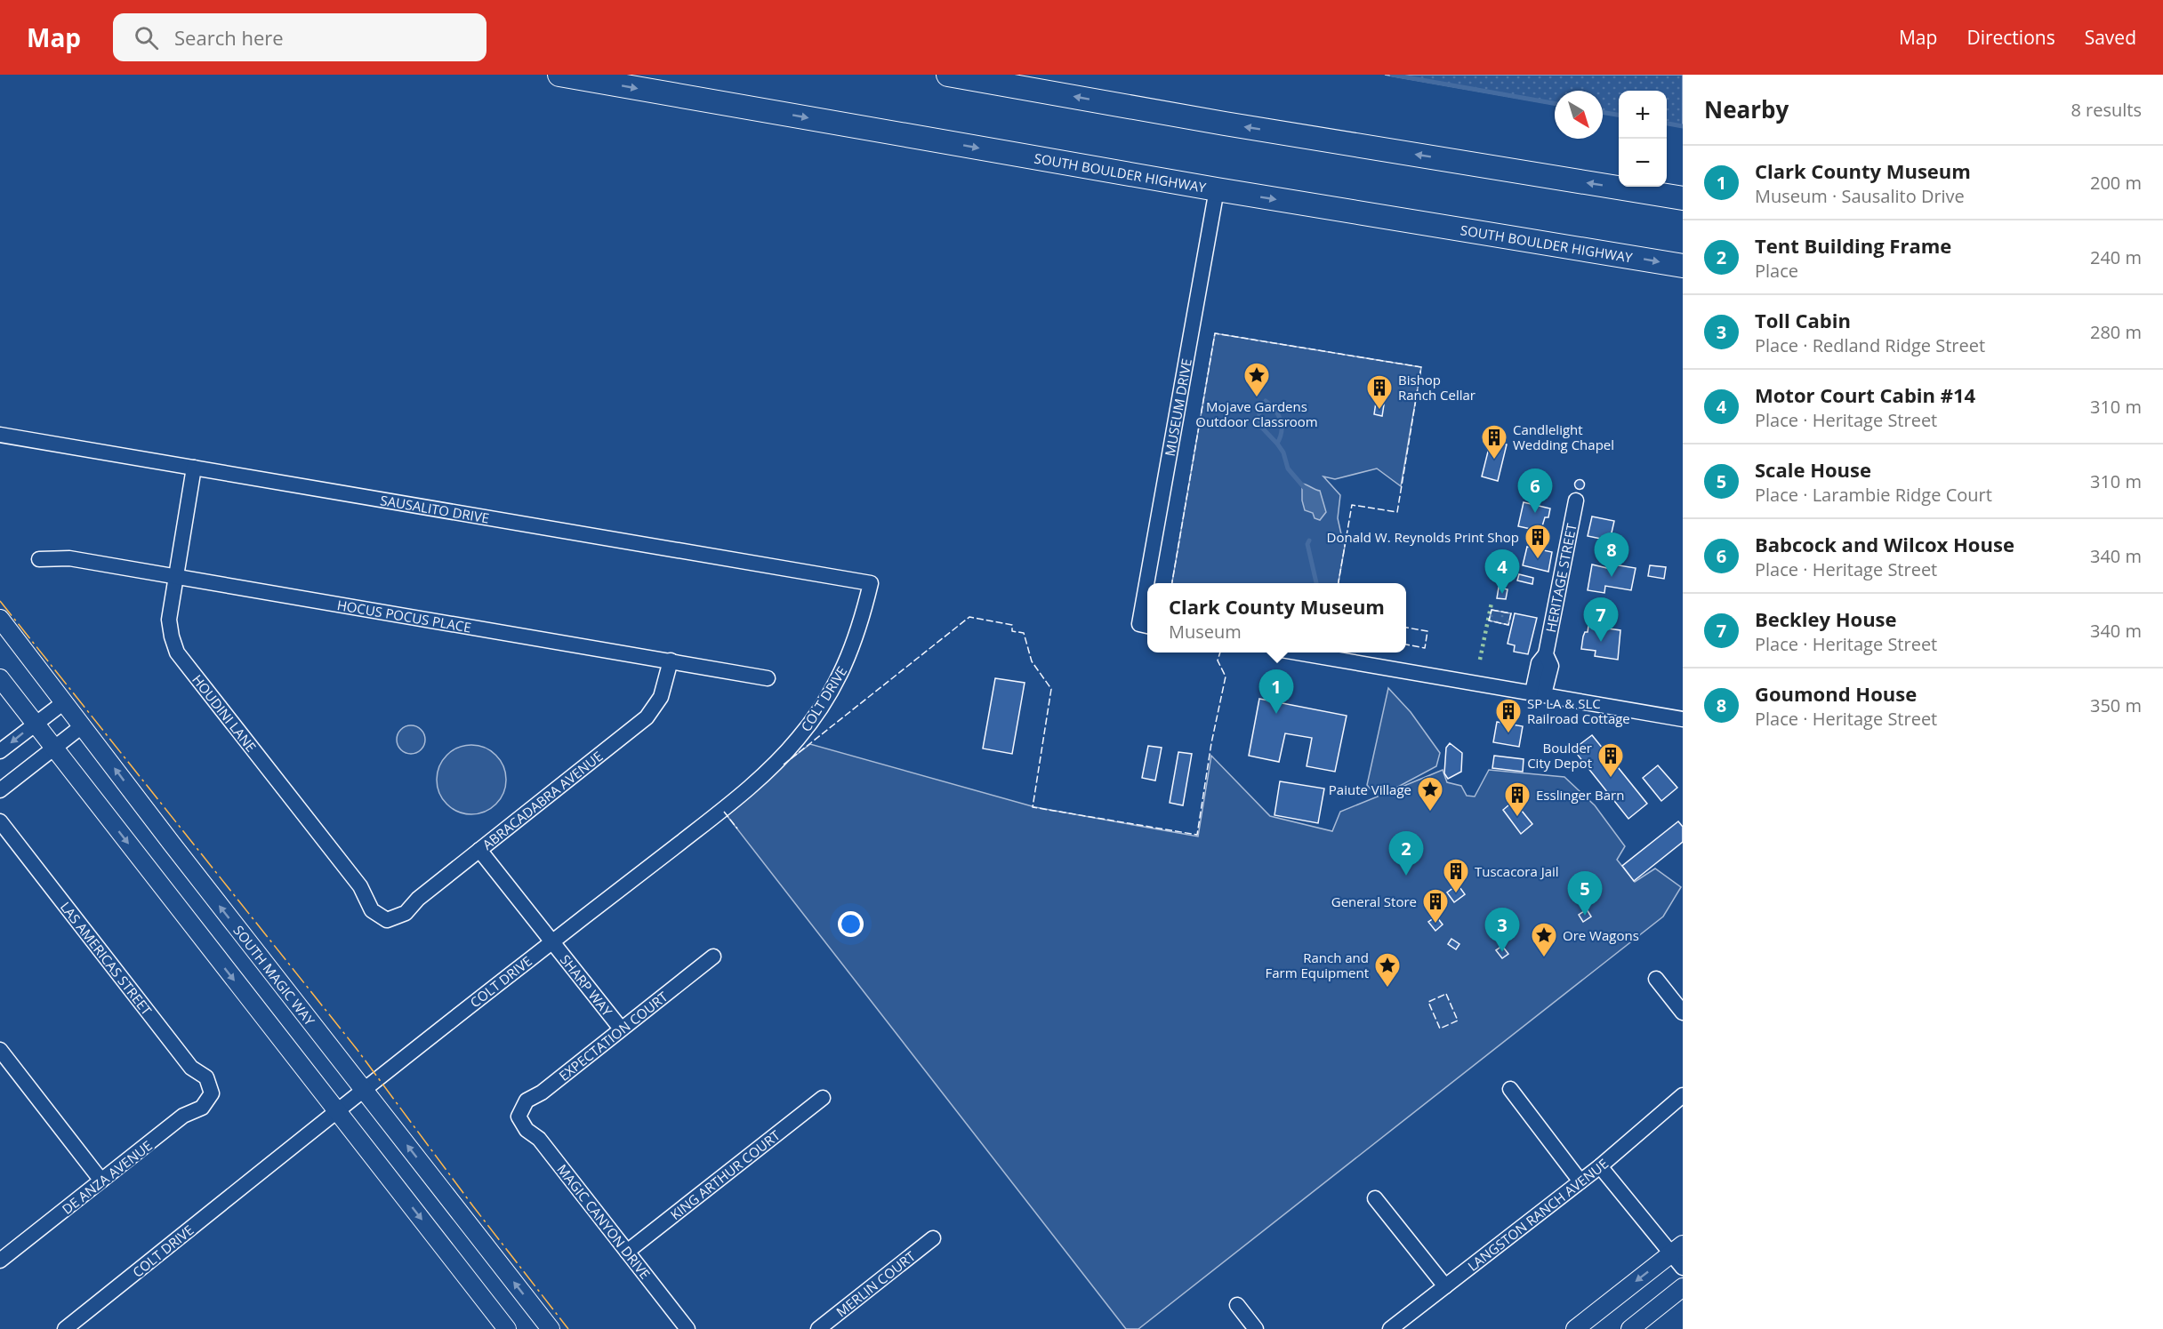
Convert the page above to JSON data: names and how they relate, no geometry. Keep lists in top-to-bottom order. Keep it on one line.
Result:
{"streets":{"main road":["SOUTH BOULDER HIGHWAY"],"street":["MUSEUM DRIVE","SAUSALITO DRIVE","HERITAGE STREET","HOCUS POCUS PLACE","COLT DRIVE","HOUDINI LANE","ABRACADABRA AVENUE","LAS AMERICAS STREET","SOUTH MAGIC WAY","SHARP WAY","EXPECTATION COURT","KING ARTHUR COURT","DE ANZA AVENUE","LANGSTON RANCH AVENUE","MAGIC CANYON DRIVE","MERLIN COURT"]},"crossings":[["SOUTH BOULDER HIGHWAY","MUSEUM DRIVE"],["SAUSALITO DRIVE","COLT DRIVE"],["SAUSALITO DRIVE","HOUDINI LANE"],["HOCUS POCUS PLACE","HOUDINI LANE"],["HOCUS POCUS PLACE","ABRACADABRA AVENUE"],["COLT DRIVE","SOUTH MAGIC WAY"],["COLT DRIVE","SHARP WAY"],["HOUDINI LANE","ABRACADABRA AVENUE"],["ABRACADABRA AVENUE","SHARP WAY"],["LAS AMERICAS STREET","DE ANZA AVENUE"],["SHARP WAY","EXPECTATION COURT"],["EXPECTATION COURT","MAGIC CANYON DRIVE"],["KING ARTHUR COURT","MAGIC CANYON DRIVE"]],"places":{"place":["Mojave Gardens Outdoor Classroom","Paiute Village","Ore Wagons","Ranch and Farm Equipment"],"building":["Bishop Ranch Cellar","Candlelight Wedding Chapel","Donald W. Reynolds Print Shop","SP LA & SLC Railroad Cottage","Boulder City Depot","Esslinger Barn","Tuscacora Jail","General Store"]},"north":"bottom right","page":{"header":"Map","search":"Search here","nav":["Map","Directions","Saved"],"heading":["Nearby","8 results"],"map_buttons":["+","−"],"list":[{"mark":"1","name":"Clark County Museum","note":"Museum · Sausalito Drive","value":"200 m"},{"mark":"2","name":"Tent Building Frame","note":"Place","value":"240 m"},{"mark":"3","name":"Toll Cabin","note":"Place · Redland Ridge Street","value":"280 m"},{"mark":"4","name":"Motor Court Cabin #14","note":"Place · Heritage Street","value":"310 m"},{"mark":"5","name":"Scale House","note":"Place · Larambie Ridge Court","value":"310 m"},{"mark":"6","name":"Babcock and Wilcox House","note":"Place · Heritage Street","value":"340 m"},{"mark":"7","name":"Beckley House","note":"Place · Heritage Street","value":"340 m"},{"mark":"8","name":"Goumond House","note":"Place · Heritage Street","value":"350 m"}],"pins":["6","8","4","7","1","2","5","3"],"popup":["Clark County Museum","Museum"]}}
